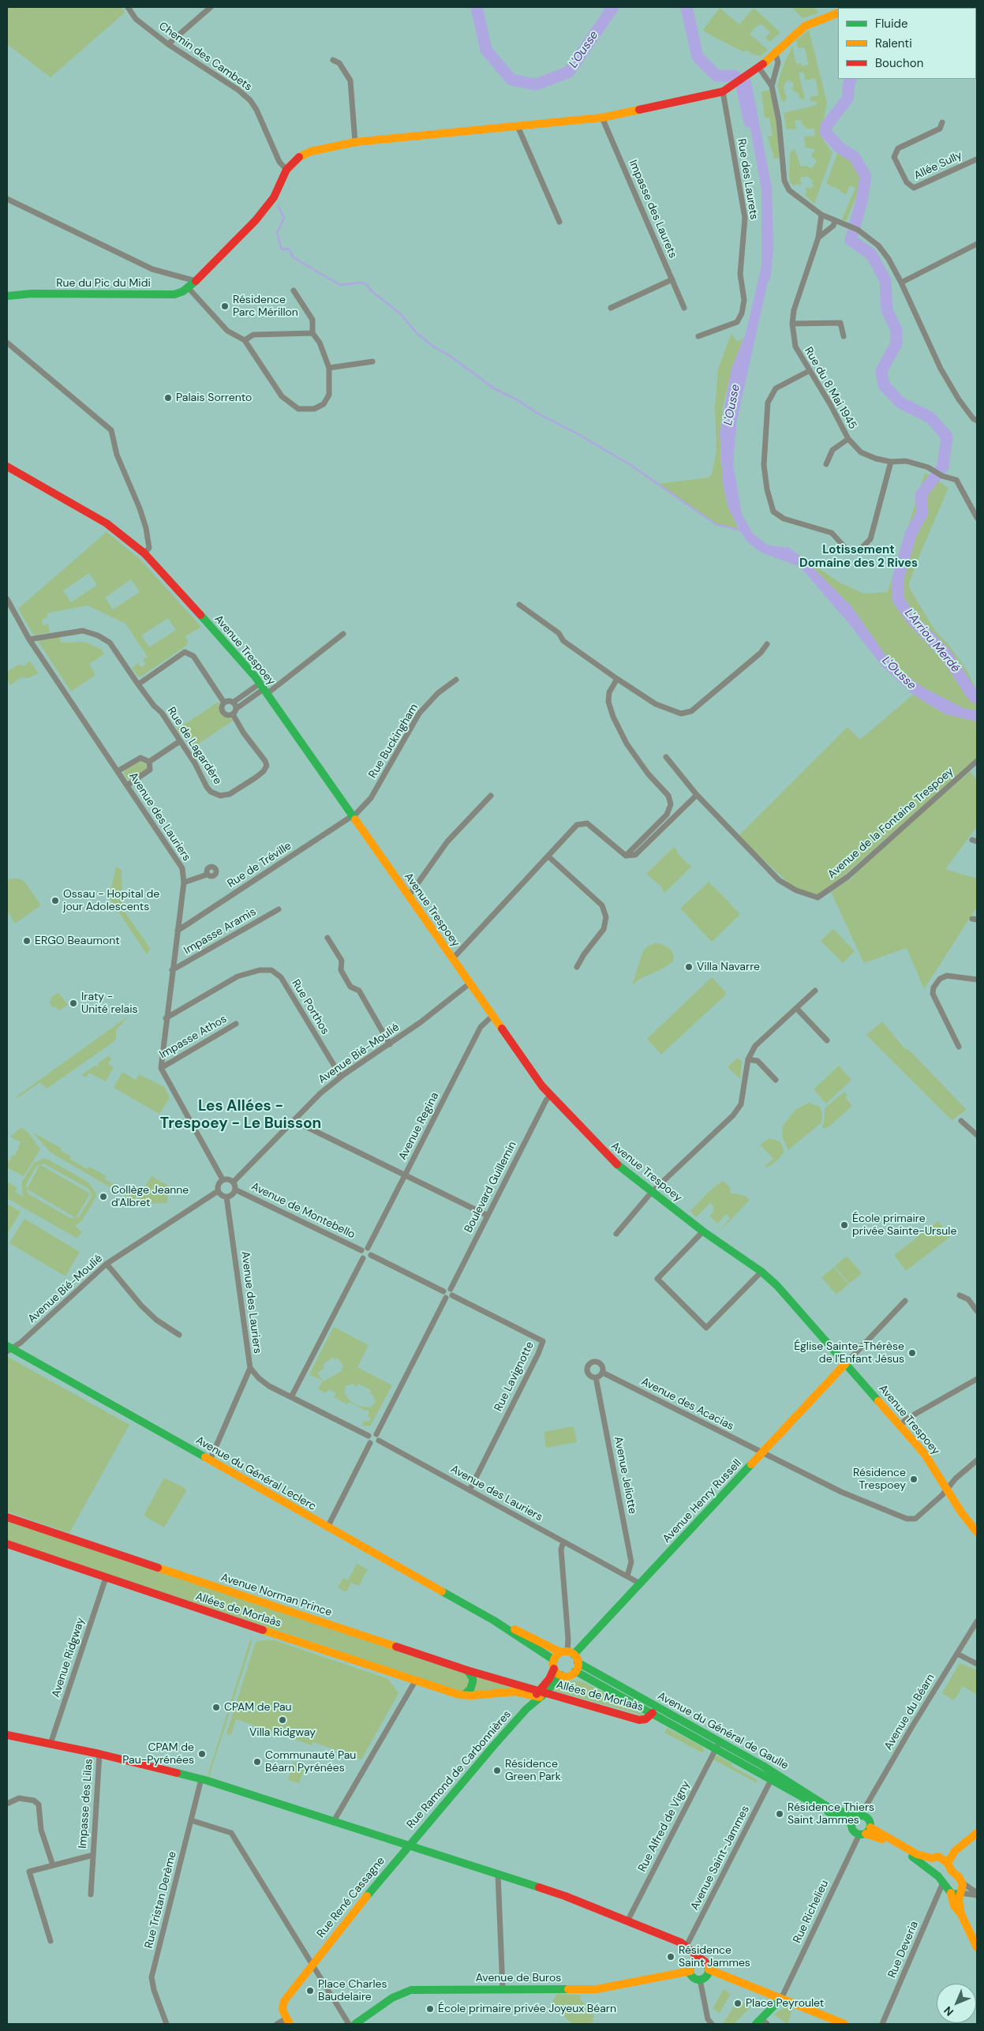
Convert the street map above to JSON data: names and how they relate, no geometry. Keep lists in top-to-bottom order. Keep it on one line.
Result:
{"streets":{"street":["Chemin des Cambets","Allée Sully","Rue des Laurets","Impasse des Laurets","Rue du Pic du Midi","Rue du 8 Mai 1945","Avenue Trespoey","Rue Buckingham","Rue de Lagardère","Avenue des Lauriers","Avenue de la Fontaine Trespoey","Rue de Tréville","Impasse Aramis","Rue Porthos","Impasse Athos","Avenue Bié-Moulié","Avenue Regina","Boulevard Guillemin","Avenue de Montebello","Rue Lavignotte","Avenue des Acacias","Avenue du Général Leclerc","Avenue Jeliotte","Avenue Henry Russell","Avenue Norman Prince","Allées de Morlaàs","Avenue Ridgway","Avenue du Béarn","Avenue du Général de Gaulle","Rue Ramond de Carbonnières","Impasse des Lilas","Rue Alfred de Vigny","Avenue Saint-Jammes","Rue René Cassagne","Rue Tristan Derème","Rue Richelieu","Rue Deveria","Avenue de Buros"]},"crossings":[["Chemin des Cambets","Rue du Pic du Midi"],["Rue des Laurets","Rue du Pic du Midi"],["Impasse des Laurets","Rue du Pic du Midi"],["Avenue Trespoey","Rue Buckingham"],["Avenue Trespoey","Rue de Tréville"],["Avenue Trespoey","Avenue Bié-Moulié"],["Avenue Trespoey","Avenue Regina"],["Avenue Trespoey","Boulevard Guillemin"],["Avenue Trespoey","Avenue des Acacias"],["Avenue Trespoey","Avenue Henry Russell"],["Rue Buckingham","Rue de Tréville"],["Rue de Lagardère","Avenue des Lauriers"],["Avenue des Lauriers","Rue de Tréville"],["Avenue des Lauriers","Impasse Aramis"],["Avenue des Lauriers","Rue Porthos"],["Avenue des Lauriers","Impasse Athos"],["Avenue des Lauriers","Avenue Bié-Moulié"],["Avenue des Lauriers","Avenue de Montebello"],["Avenue des Lauriers","Rue Lavignotte"],["Avenue des Lauriers","Avenue Jeliotte"],["Avenue des Lauriers","Avenue Henry Russell"],["Rue Porthos","Avenue Bié-Moulié"],["Avenue Bié-Moulié","Avenue de Montebello"],["Avenue Bié-Moulié","Avenue du Général Leclerc"],["Avenue Regina","Avenue de Montebello"],["Boulevard Guillemin","Rue Lavignotte"],["Avenue des Acacias","Avenue Jeliotte"],["Avenue des Acacias","Avenue Henry Russell"],["Avenue du Général Leclerc","Avenue Henry Russell"],["Avenue du Général Leclerc","Avenue du Général de Gaulle"],["Avenue du Général Leclerc","Rue Ramond de Carbonnières"],["Avenue Henry Russell","Avenue du Général de Gaulle"],["Avenue Henry Russell","Rue Ramond de Carbonnières"],["Avenue Norman Prince","Allées de Morlaàs"],["Avenue Norman Prince","Rue Ramond de Carbonnières"],["Allées de Morlaàs","Avenue Ridgway"],["Allées de Morlaàs","Avenue du Général de Gaulle"],["Allées de Morlaàs","Rue Ramond de Carbonnières"],["Avenue du Béarn","Avenue du Général de Gaulle"],["Avenue du Béarn","Rue Richelieu"],["Avenue du Général de Gaulle","Rue Ramond de Carbonnières"],["Avenue du Général de Gaulle","Rue Alfred de Vigny"],["Avenue du Général de Gaulle","Avenue Saint-Jammes"],["Avenue du Général de Gaulle","Rue Richelieu"],["Rue Ramond de Carbonnières","Rue René Cassagne"]],"districts":["Lotissement Domaine des 2 Rives","Les Allées - Trespoey - Le Buisson"],"water":["L'Ousse","L'Arriou Merdé"],"places":["Résidence Parc Mérillon","Palais Sorrento","Ossau - Hopital de jour Adolescents","ERGO Beaumont","Villa Navarre","Iraty - Unité relais","Collège Jeanne d'Albret","École primaire privée Sainte-Ursule","Église Sainte-Thérèse de l'Enfant Jésus","Résidence Trespoey","CPAM de Pau","Villa Ridgway","CPAM de Pau-Pyrénées","Communauté Pau Béarn Pyrénées","Résidence Green Park","Résidence Thiers Saint Jammes","Résidence Saint Jammes","Place Charles Baudelaire","Place Peyroulet","École primaire privée Joyeux Béarn"],"legend":["Fluide","Ralenti","Bouchon"],"north":"bottom left"}
